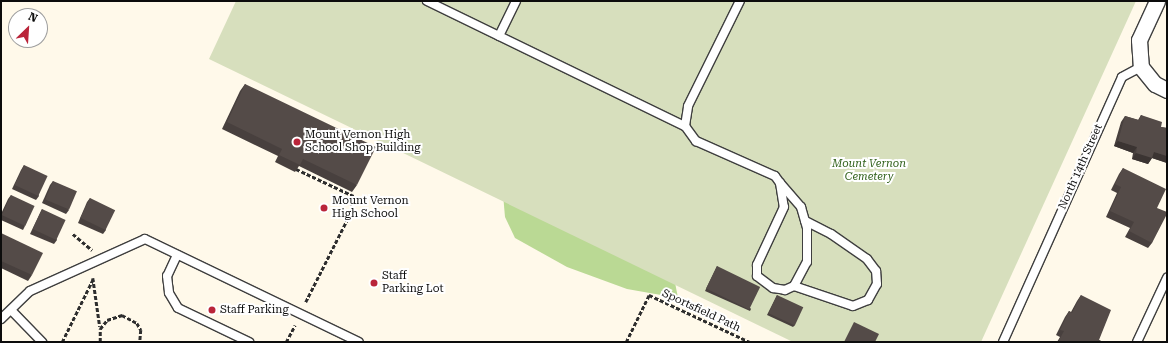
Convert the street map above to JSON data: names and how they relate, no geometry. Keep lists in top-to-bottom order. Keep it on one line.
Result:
{"streets":{"lane":["North 14th Street"],"path":["Sportsfield Path"]},"parks":["Mount Vernon Cemetery"],"places":["Mount Vernon High School Shop Building","Mount Vernon High School","Staff Parking Lot","Staff Parking"],"north":"top right"}
